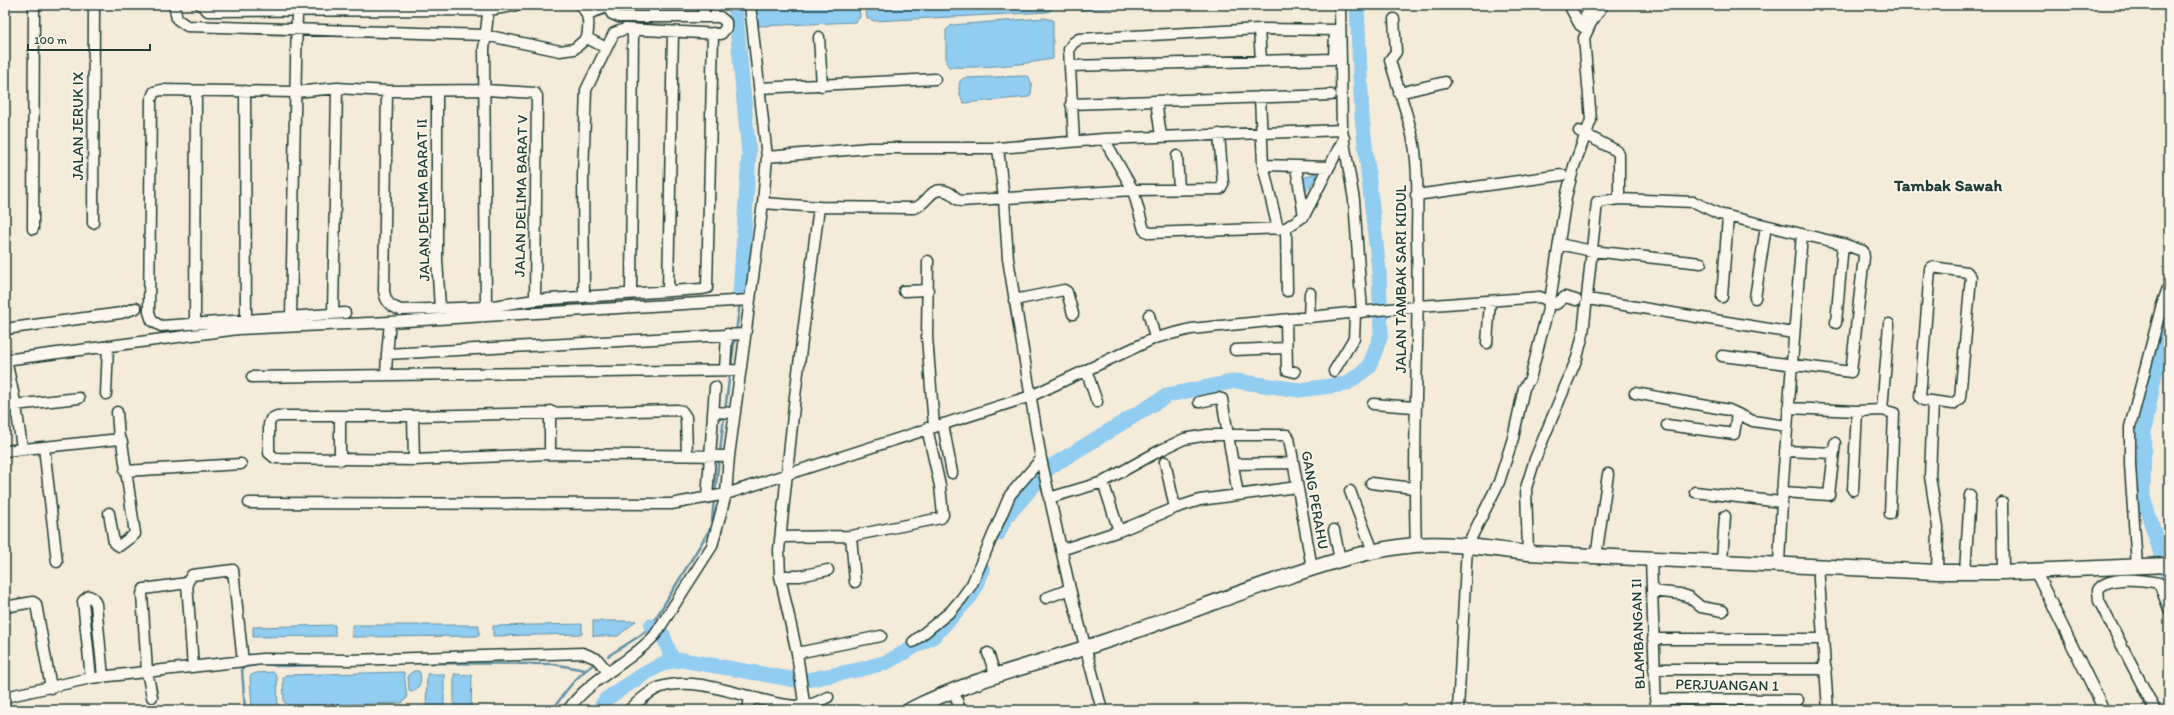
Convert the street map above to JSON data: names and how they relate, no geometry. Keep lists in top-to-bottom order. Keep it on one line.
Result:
{"streets":{"street":["JALAN JERUK IX","JALAN DELIMA BARAT V","JALAN DELIMA BARAT II","JALAN TAMBAK SARI KIDUL","GANG PERAHU","BLAMBANGAN II","PERJUANGAN 1"]},"crossings":[["BLAMBANGAN II","PERJUANGAN 1"]],"districts":["Tambak Sawah"],"scale_bar":"100 m"}
